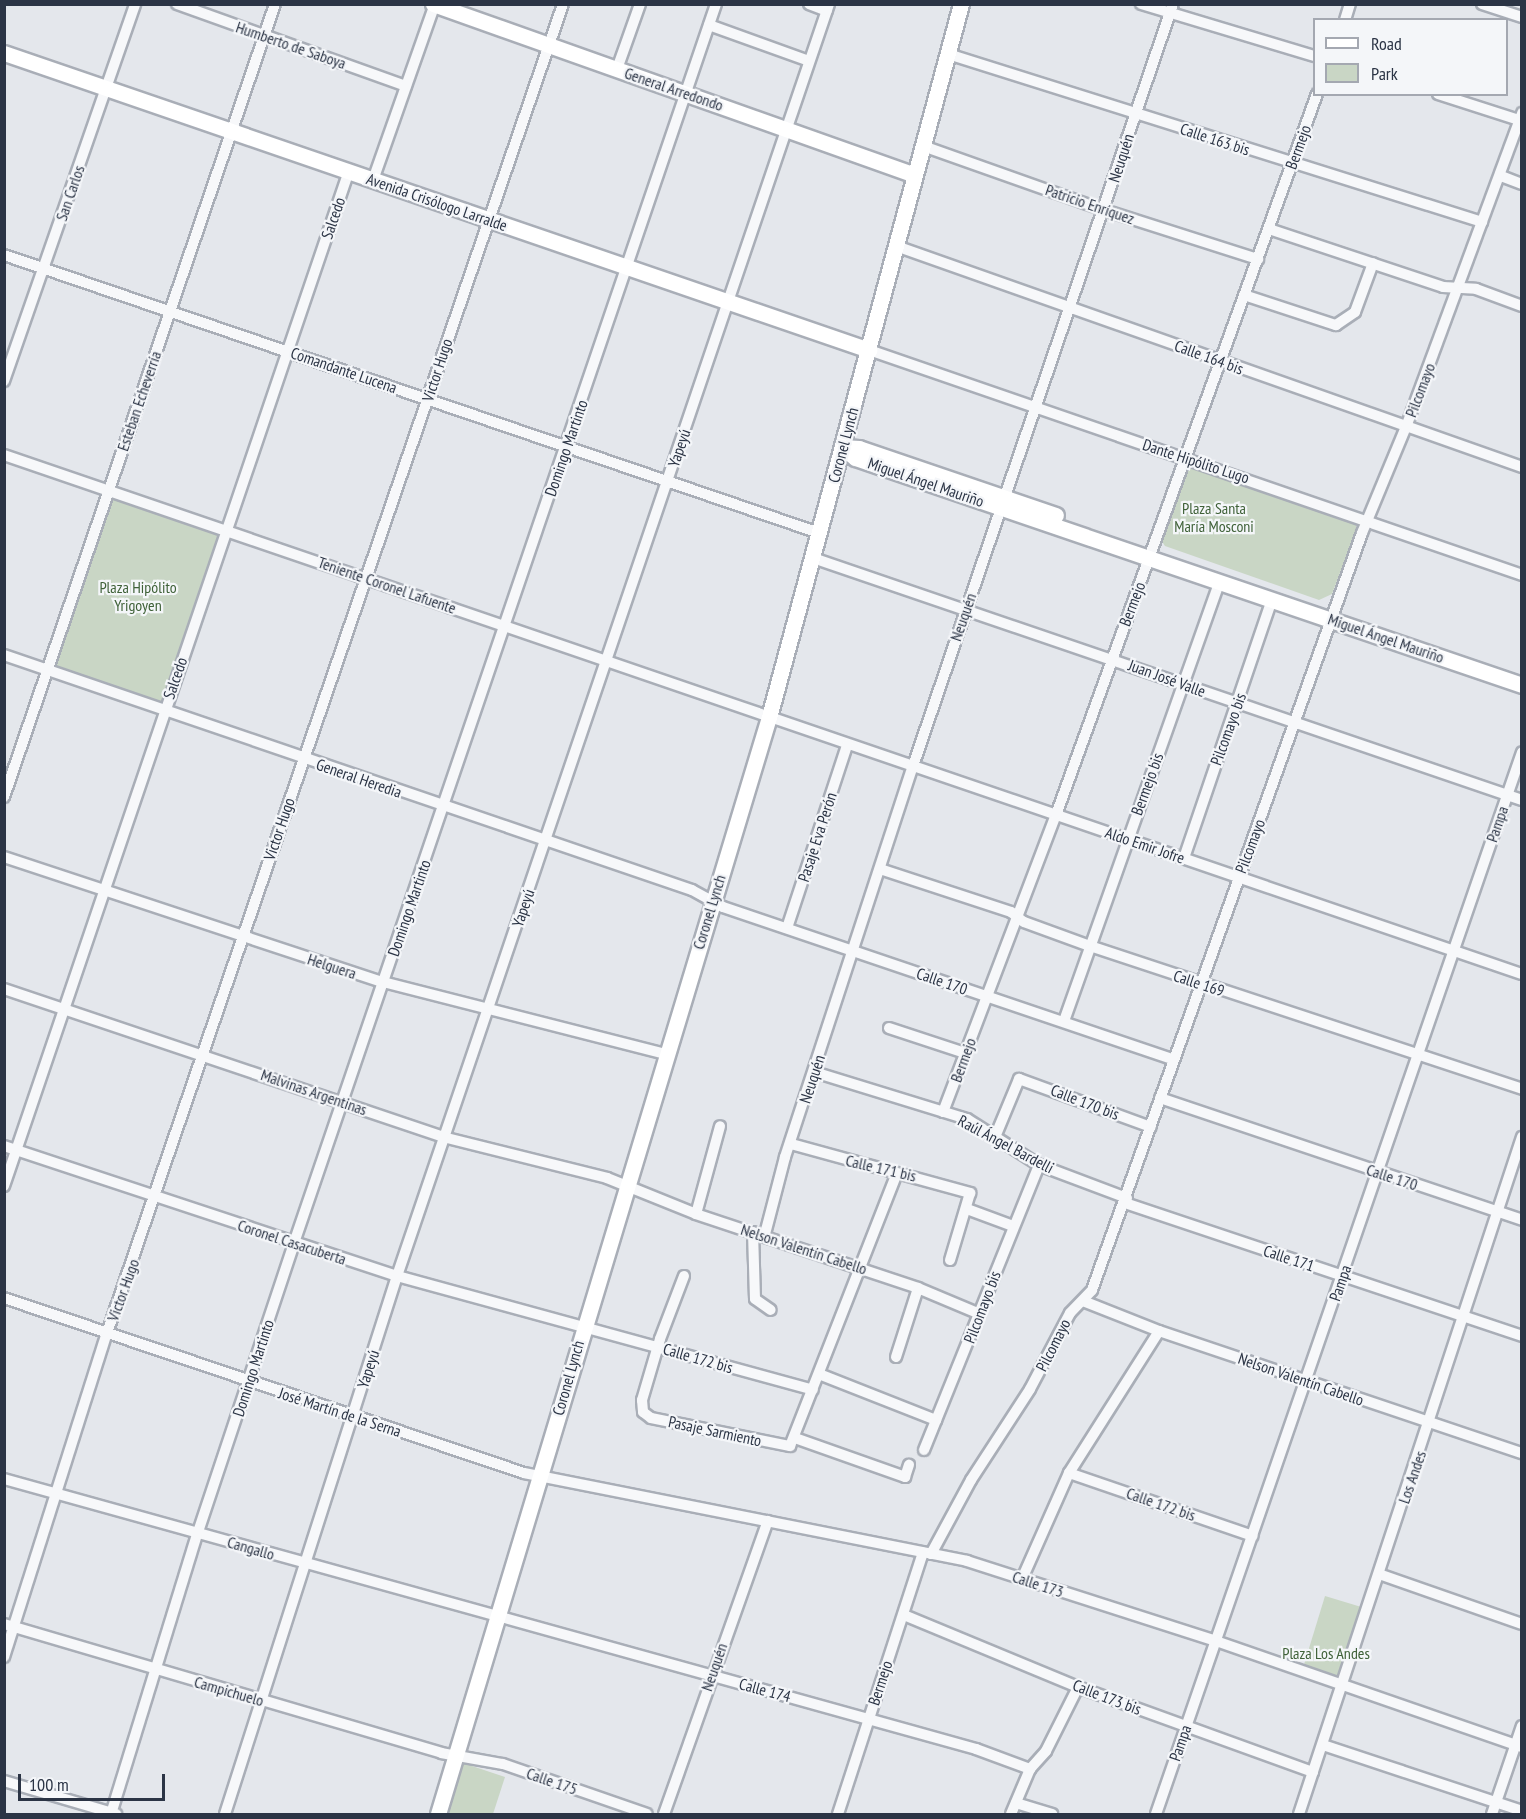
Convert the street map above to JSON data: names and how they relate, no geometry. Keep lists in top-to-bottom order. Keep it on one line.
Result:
{"streets":{"main road":["General Arredondo","Avenida Crisólogo Larralde","Coronel Lynch","Miguel Ángel Mauriño"],"street":["Humberto de Saboya","Calle 163 bis","Bermejo","Neuquén","San Carlos","Patricio Enríquez","Salcedo","Calle 164 bis","Comandante Lucena","Victor Hugo","Pilcomayo","Esteban Echeverría","Domingo Martinto","Yapeyú","Dante Hipólito Lugo","Teniente Coronel Lafuente","Juan José Valle","Pilcomayo bis","General Heredia","Bermejo bis","Pampa","Pasaje Eva Perón","Aldo Emir Jofre","Helguera","Calle 170","Calle 169","Malvinas Argentinas","Calle 170 bis","Raúl Ángel Bardelli","Calle 171 bis","Coronel Casacuberta","Nelson Valentín Cabello","Calle 171","Calle 172 bis","José Martín de la Serna","Pasaje Sarmiento","Los Andes","Cangallo","Calle 173","Calle 174","Campichuelo","Calle 173 bis","Calle 175"]},"crossings":[["Humberto de Saboya","Esteban Echeverría"],["General Arredondo","Victor Hugo"],["General Arredondo","Coronel Lynch"],["General Arredondo","Domingo Martinto"],["General Arredondo","Yapeyú"],["Calle 163 bis","Bermejo"],["Calle 163 bis","Neuquén"],["Calle 163 bis","Pilcomayo"],["Calle 163 bis","Coronel Lynch"],["Bermejo","Patricio Enríquez"],["Bermejo","Calle 164 bis"],["Bermejo","Pilcomayo"],["Bermejo","Dante Hipólito Lugo"],["Bermejo","Miguel Ángel Mauriño"],["Bermejo","Juan José Valle"],["Bermejo","Aldo Emir Jofre"],["Bermejo","Calle 170"],["Bermejo","Calle 169"],["Bermejo","Raúl Ángel Bardelli"],["Bermejo","Calle 173"],["Bermejo","Calle 174"],["Bermejo","Calle 173 bis"],["Neuquén","Patricio Enríquez"],["Neuquén","Calle 164 bis"],["Neuquén","Dante Hipólito Lugo"],["Neuquén","Miguel Ángel Mauriño"],["Neuquén","Juan José Valle"],["Neuquén","Aldo Emir Jofre"],["Neuquén","Calle 170"],["Neuquén","Calle 169"],["Neuquén","Raúl Ángel Bardelli"],["Neuquén","Calle 171 bis"],["Neuquén","Nelson Valentín Cabello"],["Neuquén","Calle 173"],["Neuquén","Calle 174"],["San Carlos","Avenida Crisólogo Larralde"],["San Carlos","Comandante Lucena"],["Avenida Crisólogo Larralde","Salcedo"],["Avenida Crisólogo Larralde","Victor Hugo"],["Avenida Crisólogo Larralde","Esteban Echeverría"],["Avenida Crisólogo Larralde","Coronel Lynch"],["Avenida Crisólogo Larralde","Domingo Martinto"],["Avenida Crisólogo Larralde","Yapeyú"],["Avenida Crisólogo Larralde","Dante Hipólito Lugo"],["Patricio Enríquez","Coronel Lynch"],["Salcedo","Comandante Lucena"],["Salcedo","Teniente Coronel Lafuente"],["Salcedo","General Heredia"],["Salcedo","Helguera"],["Salcedo","Malvinas Argentinas"],["Salcedo","Coronel Casacuberta"],["Calle 164 bis","Pilcomayo"],["Calle 164 bis","Coronel Lynch"],["Comandante Lucena","Victor Hugo"],["Comandante Lucena","Esteban Echeverría"],["Comandante Lucena","Coronel Lynch"],["Comandante Lucena","Domingo Martinto"],["Comandante Lucena","Yapeyú"],["Victor Hugo","Teniente Coronel Lafuente"],["Victor Hugo","General Heredia"],["Victor Hugo","Helguera"],["Victor Hugo","Malvinas Argentinas"],["Victor Hugo","Coronel Casacuberta"],["Victor Hugo","José Martín de la Serna"],["Victor Hugo","Cangallo"],["Victor Hugo","Campichuelo"],["Pilcomayo","Dante Hipólito Lugo"],["Pilcomayo","Miguel Ángel Mauriño"],["Pilcomayo","Juan José Valle"],["Pilcomayo","Aldo Emir Jofre"],["Pilcomayo","Calle 170"],["Pilcomayo","Calle 169"],["Pilcomayo","Calle 170 bis"],["Pilcomayo","Raúl Ángel Bardelli"],["Pilcomayo","Nelson Valentín Cabello"],["Pilcomayo","Calle 171"],["Pilcomayo","Calle 173"],["Esteban Echeverría","Teniente Coronel Lafuente"],["Esteban Echeverría","General Heredia"],["Coronel Lynch","Dante Hipólito Lugo"],["Coronel Lynch","Miguel Ángel Mauriño"],["Coronel Lynch","Teniente Coronel Lafuente"],["Coronel Lynch","Juan José Valle"],["Coronel Lynch","General Heredia"],["Coronel Lynch","Aldo Emir Jofre"],["Coronel Lynch","Helguera"],["Coronel Lynch","Calle 170"],["Coronel Lynch","Malvinas Argentinas"],["Coronel Lynch","Coronel Casacuberta"],["Coronel Lynch","Nelson Valentín Cabello"],["Coronel Lynch","Calle 172 bis"],["Coronel Lynch","José Martín de la Serna"],["Coronel Lynch","Cangallo"],["Coronel Lynch","Calle 173"],["Coronel Lynch","Calle 174"],["Coronel Lynch","Campichuelo"],["Coronel Lynch","Calle 175"],["Domingo Martinto","Teniente Coronel Lafuente"],["Domingo Martinto","General Heredia"],["Domingo Martinto","Helguera"],["Domingo Martinto","Malvinas Argentinas"],["Domingo Martinto","Coronel Casacuberta"],["Domingo Martinto","José Martín de la Serna"],["Domingo Martinto","Cangallo"],["Domingo Martinto","Campichuelo"],["Yapeyú","Teniente Coronel Lafuente"],["Yapeyú","General Heredia"],["Yapeyú","Helguera"],["Yapeyú","Malvinas Argentinas"],["Yapeyú","Coronel Casacuberta"],["Yapeyú","José Martín de la Serna"],["Yapeyú","Cangallo"],["Yapeyú","Campichuelo"],["Miguel Ángel Mauriño","Pilcomayo bis"],["Miguel Ángel Mauriño","Bermejo bis"],["Teniente Coronel Lafuente","Aldo Emir Jofre"],["Juan José Valle","Pilcomayo bis"],["Juan José Valle","Bermejo bis"],["Juan José Valle","Pampa"],["Pilcomayo bis","Aldo Emir Jofre"],["Pilcomayo bis","Raúl Ángel Bardelli"],["Pilcomayo bis","Nelson Valentín Cabello"],["General Heredia","Calle 170"],["Bermejo bis","Aldo Emir Jofre"],["Bermejo bis","Calle 170"],["Bermejo bis","Calle 169"],["Pampa","Aldo Emir Jofre"],["Pampa","Calle 170"],["Pampa","Calle 169"],["Pampa","Nelson Valentín Cabello"],["Pampa","Calle 171"],["Pampa","Calle 172 bis"],["Pampa","Calle 173"],["Pampa","Calle 173 bis"],["Pasaje Eva Perón","Aldo Emir Jofre"],["Pasaje Eva Perón","Calle 170"],["Calle 170","Los Andes"],["Malvinas Argentinas","Nelson Valentín Cabello"],["Calle 170 bis","Raúl Ángel Bardelli"],["Raúl Ángel Bardelli","Calle 171"],["Coronel Casacuberta","Calle 172 bis"],["Nelson Valentín Cabello","Los Andes"],["Calle 171","Los Andes"],["Calle 172 bis","Pasaje Sarmiento"],["José Martín de la Serna","Calle 173"],["Los Andes","Calle 173"],["Los Andes","Calle 173 bis"],["Cangallo","Calle 174"],["Campichuelo","Calle 175"]],"parks":["Plaza Santa María Mosconi","Plaza Hipólito Yrigoyen","Plaza Los Andes"],"legend":["Road","Park"],"scale_bar":"100 m"}
